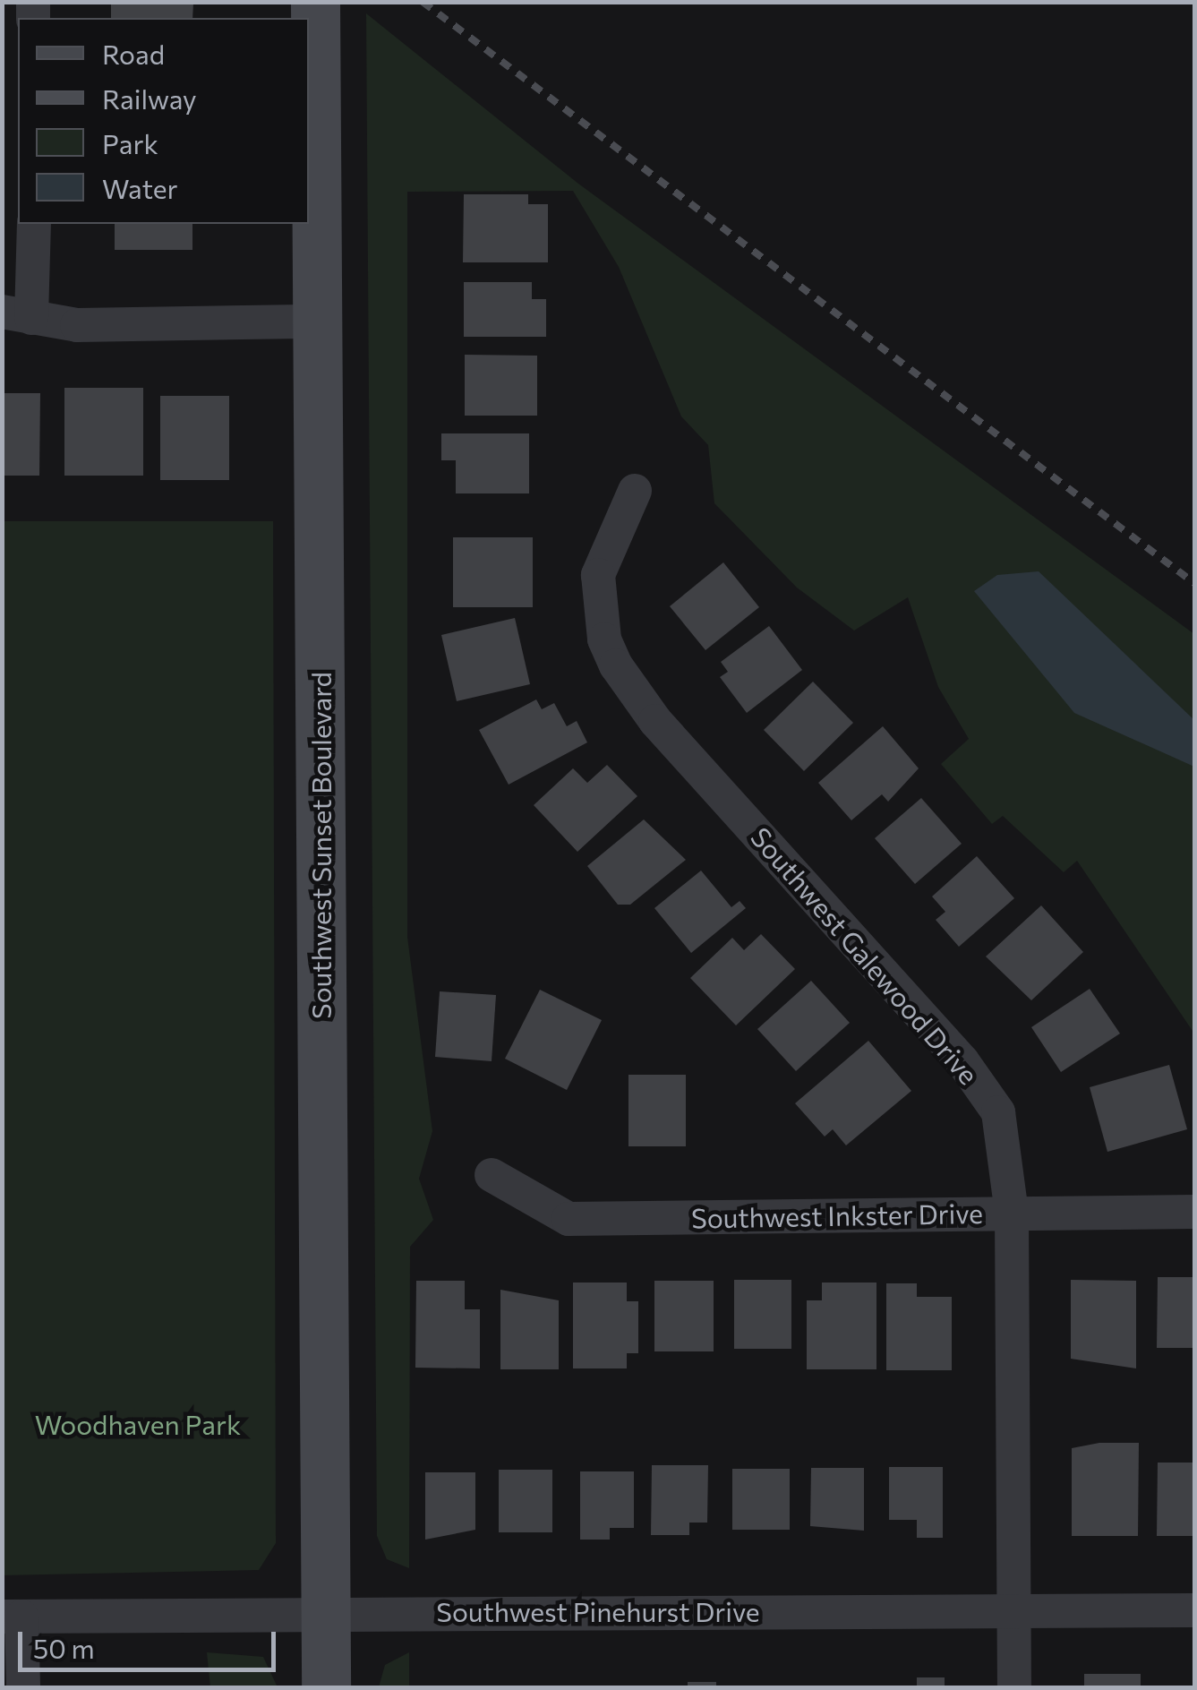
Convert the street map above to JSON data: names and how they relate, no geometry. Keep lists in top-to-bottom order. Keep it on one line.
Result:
{"streets":{"main road":["Southwest Sunset Boulevard"],"street":["Southwest Galewood Drive","Southwest Inkster Drive","Southwest Pinehurst Drive"]},"crossings":[["Southwest Sunset Boulevard","Southwest Pinehurst Drive"],["Southwest Galewood Drive","Southwest Inkster Drive"],["Southwest Galewood Drive","Southwest Pinehurst Drive"]],"parks":["Woodhaven Park"],"legend":["Road","Railway","Park","Water"],"scale_bar":"50 m"}
